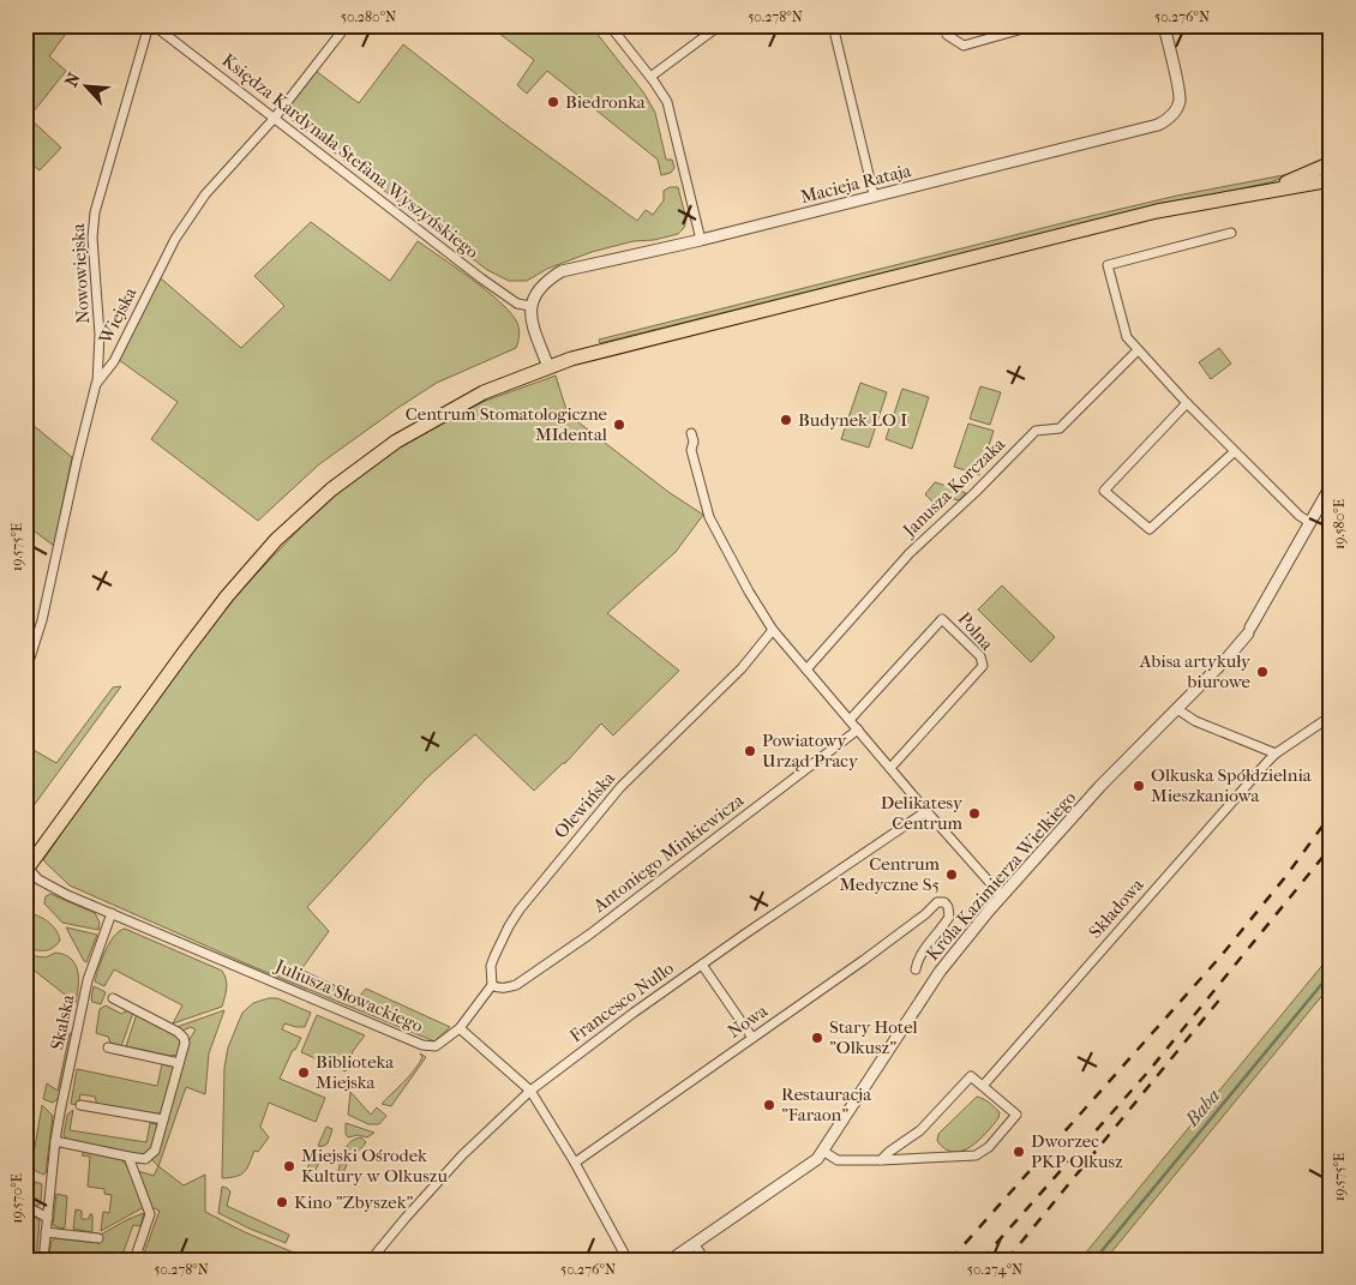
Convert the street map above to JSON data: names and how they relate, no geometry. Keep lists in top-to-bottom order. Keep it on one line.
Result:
{"streets":{"street":["Księdza Kardynała Stefana Wyszyńskiego","Macieja Rataja","Nowowiejska","Wiejska","Janusza Korczaka","Polna","Olewińska","Antoniego Minkiewicza","Króla Kazimierza Wielkiego","Składowa","Juliusza Słowackiego","Francesco Nullo","Nowa","Skalska"]},"crossings":[["Księdza Kardynała Stefana Wyszyńskiego","Macieja Rataja"],["Księdza Kardynała Stefana Wyszyńskiego","Nowowiejska"],["Księdza Kardynała Stefana Wyszyńskiego","Wiejska"],["Nowowiejska","Wiejska"],["Olewińska","Antoniego Minkiewicza"],["Olewińska","Juliusza Słowackiego"],["Juliusza Słowackiego","Skalska"]],"water":["Baba"],"places":["Biedronka","Budynek LO I","Centrum Stomatologiczne MIdental","Abisa artykuły biurowe","Powiatowy Urząd Pracy","Olkuska Spółdzielnia Mieszkaniowa","Delikatesy Centrum","Centrum Medyczne S5","Stary Hotel \"Olkusz\"","Biblioteka Miejska","Restauracja \"Faraon\"","Dworzec PKP Olkusz","Miejski Ośrodek Kultury w Olkuszu","Kino \"Zbyszek\""],"north":"top left","coordinates":["50.280°N","50.278°N","50.276°N","19.580°E","19.575°E","19.570°E","50.274°N"]}
